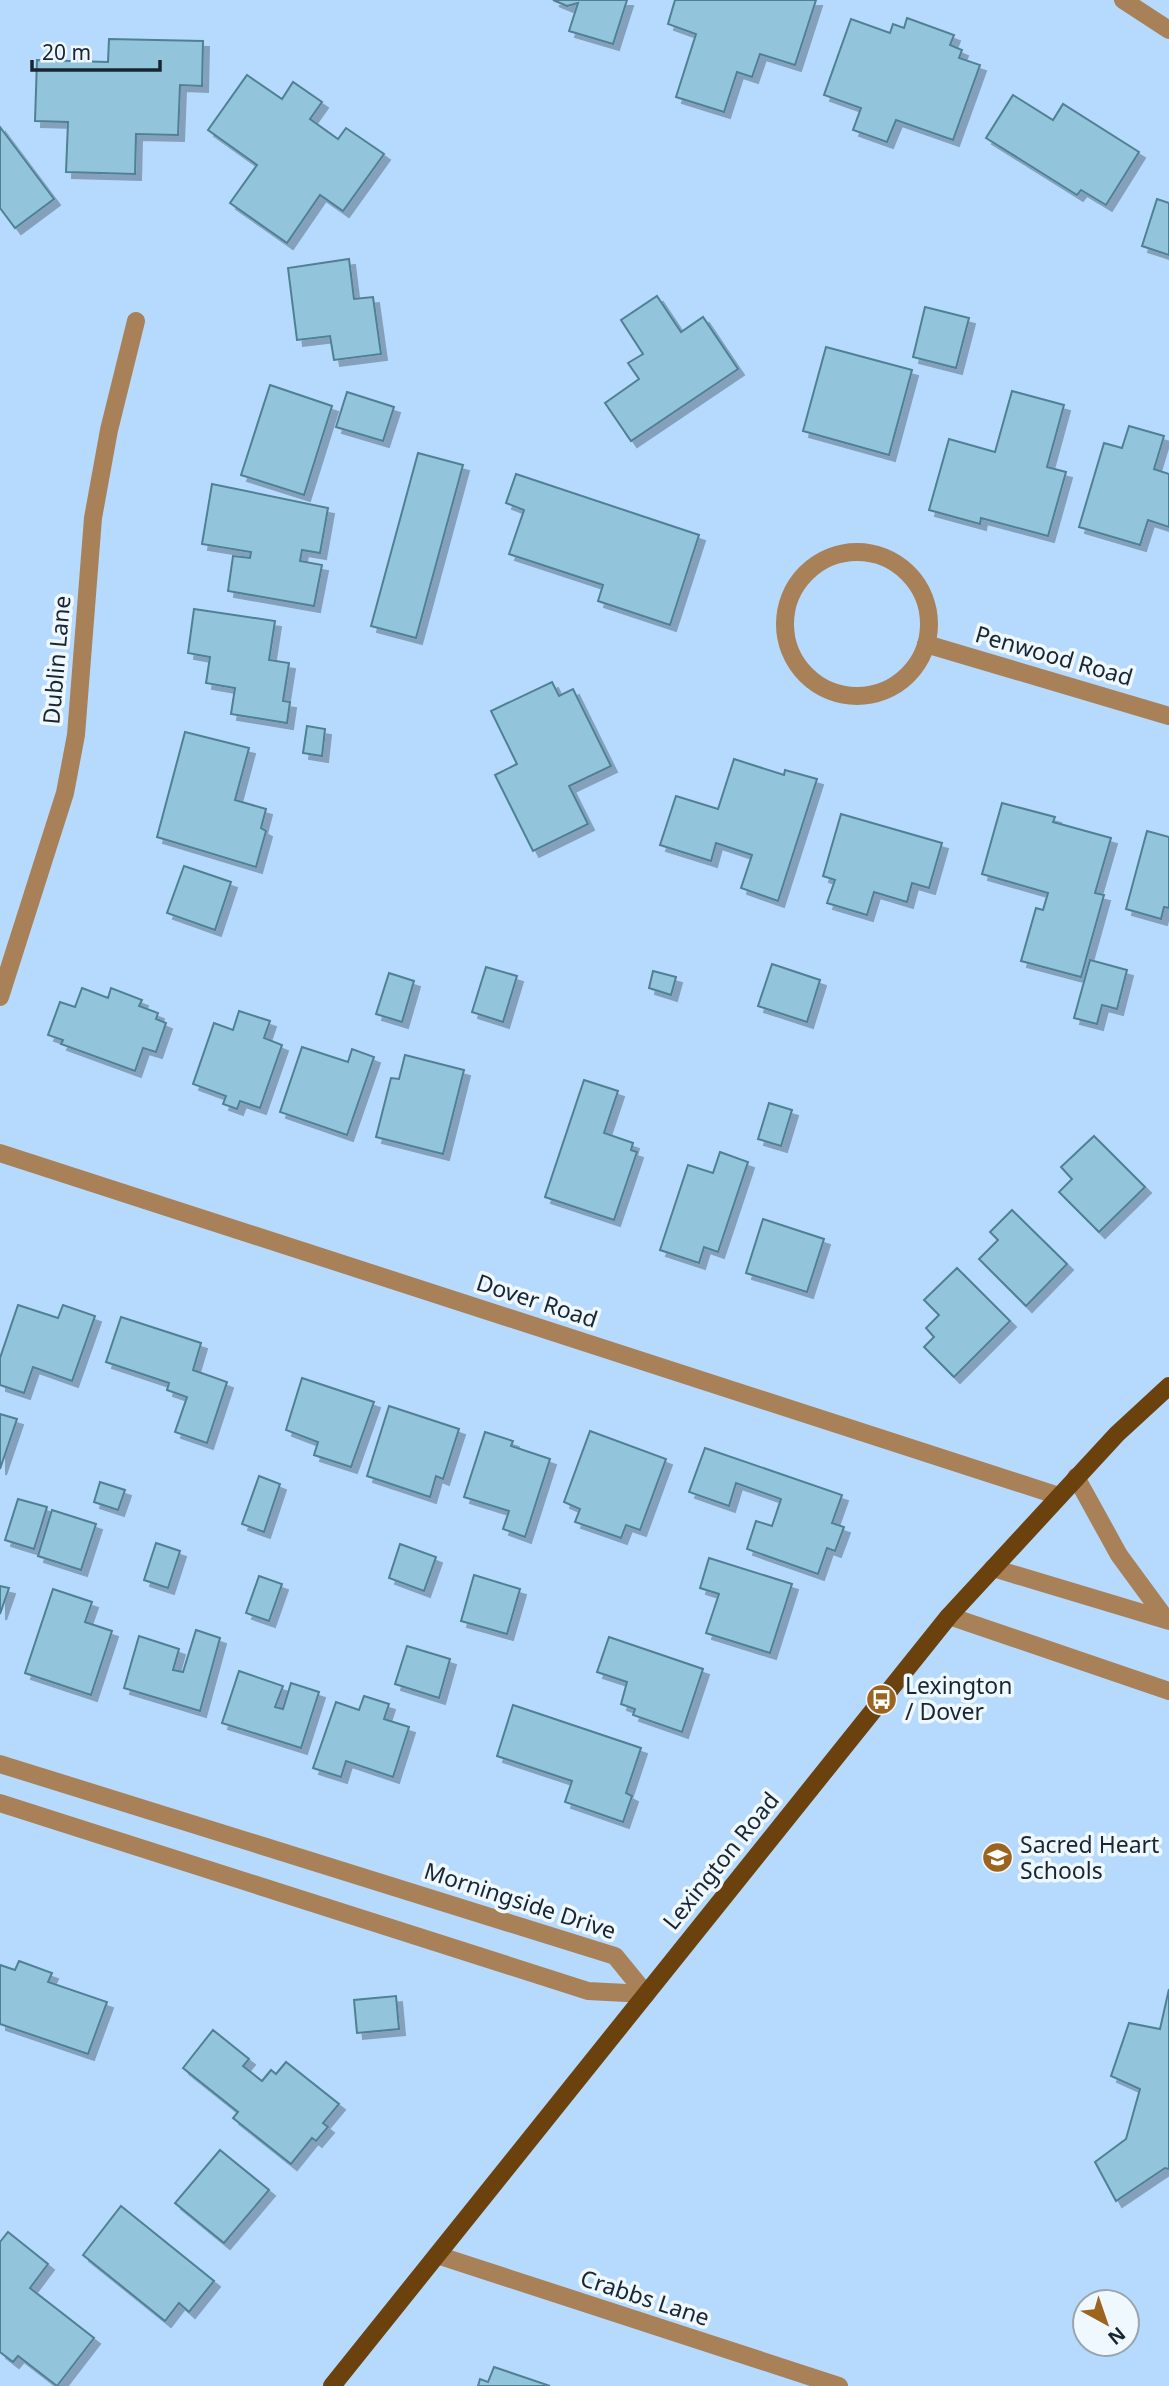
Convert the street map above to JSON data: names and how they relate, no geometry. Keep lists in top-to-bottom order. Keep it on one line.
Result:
{"streets":{"main road":["Lexington Road"],"street":["Penwood Road","Dublin Lane","Dover Road","Morningside Drive","Crabbs Lane"]},"crossings":[["Dover Road","Lexington Road"],["Lexington Road","Morningside Drive"],["Lexington Road","Crabbs Lane"]],"places":{"bus stop":["Lexington / Dover"],"school or university":["Sacred Heart Schools"]},"scale_bar":"20 m","north":"bottom right"}
